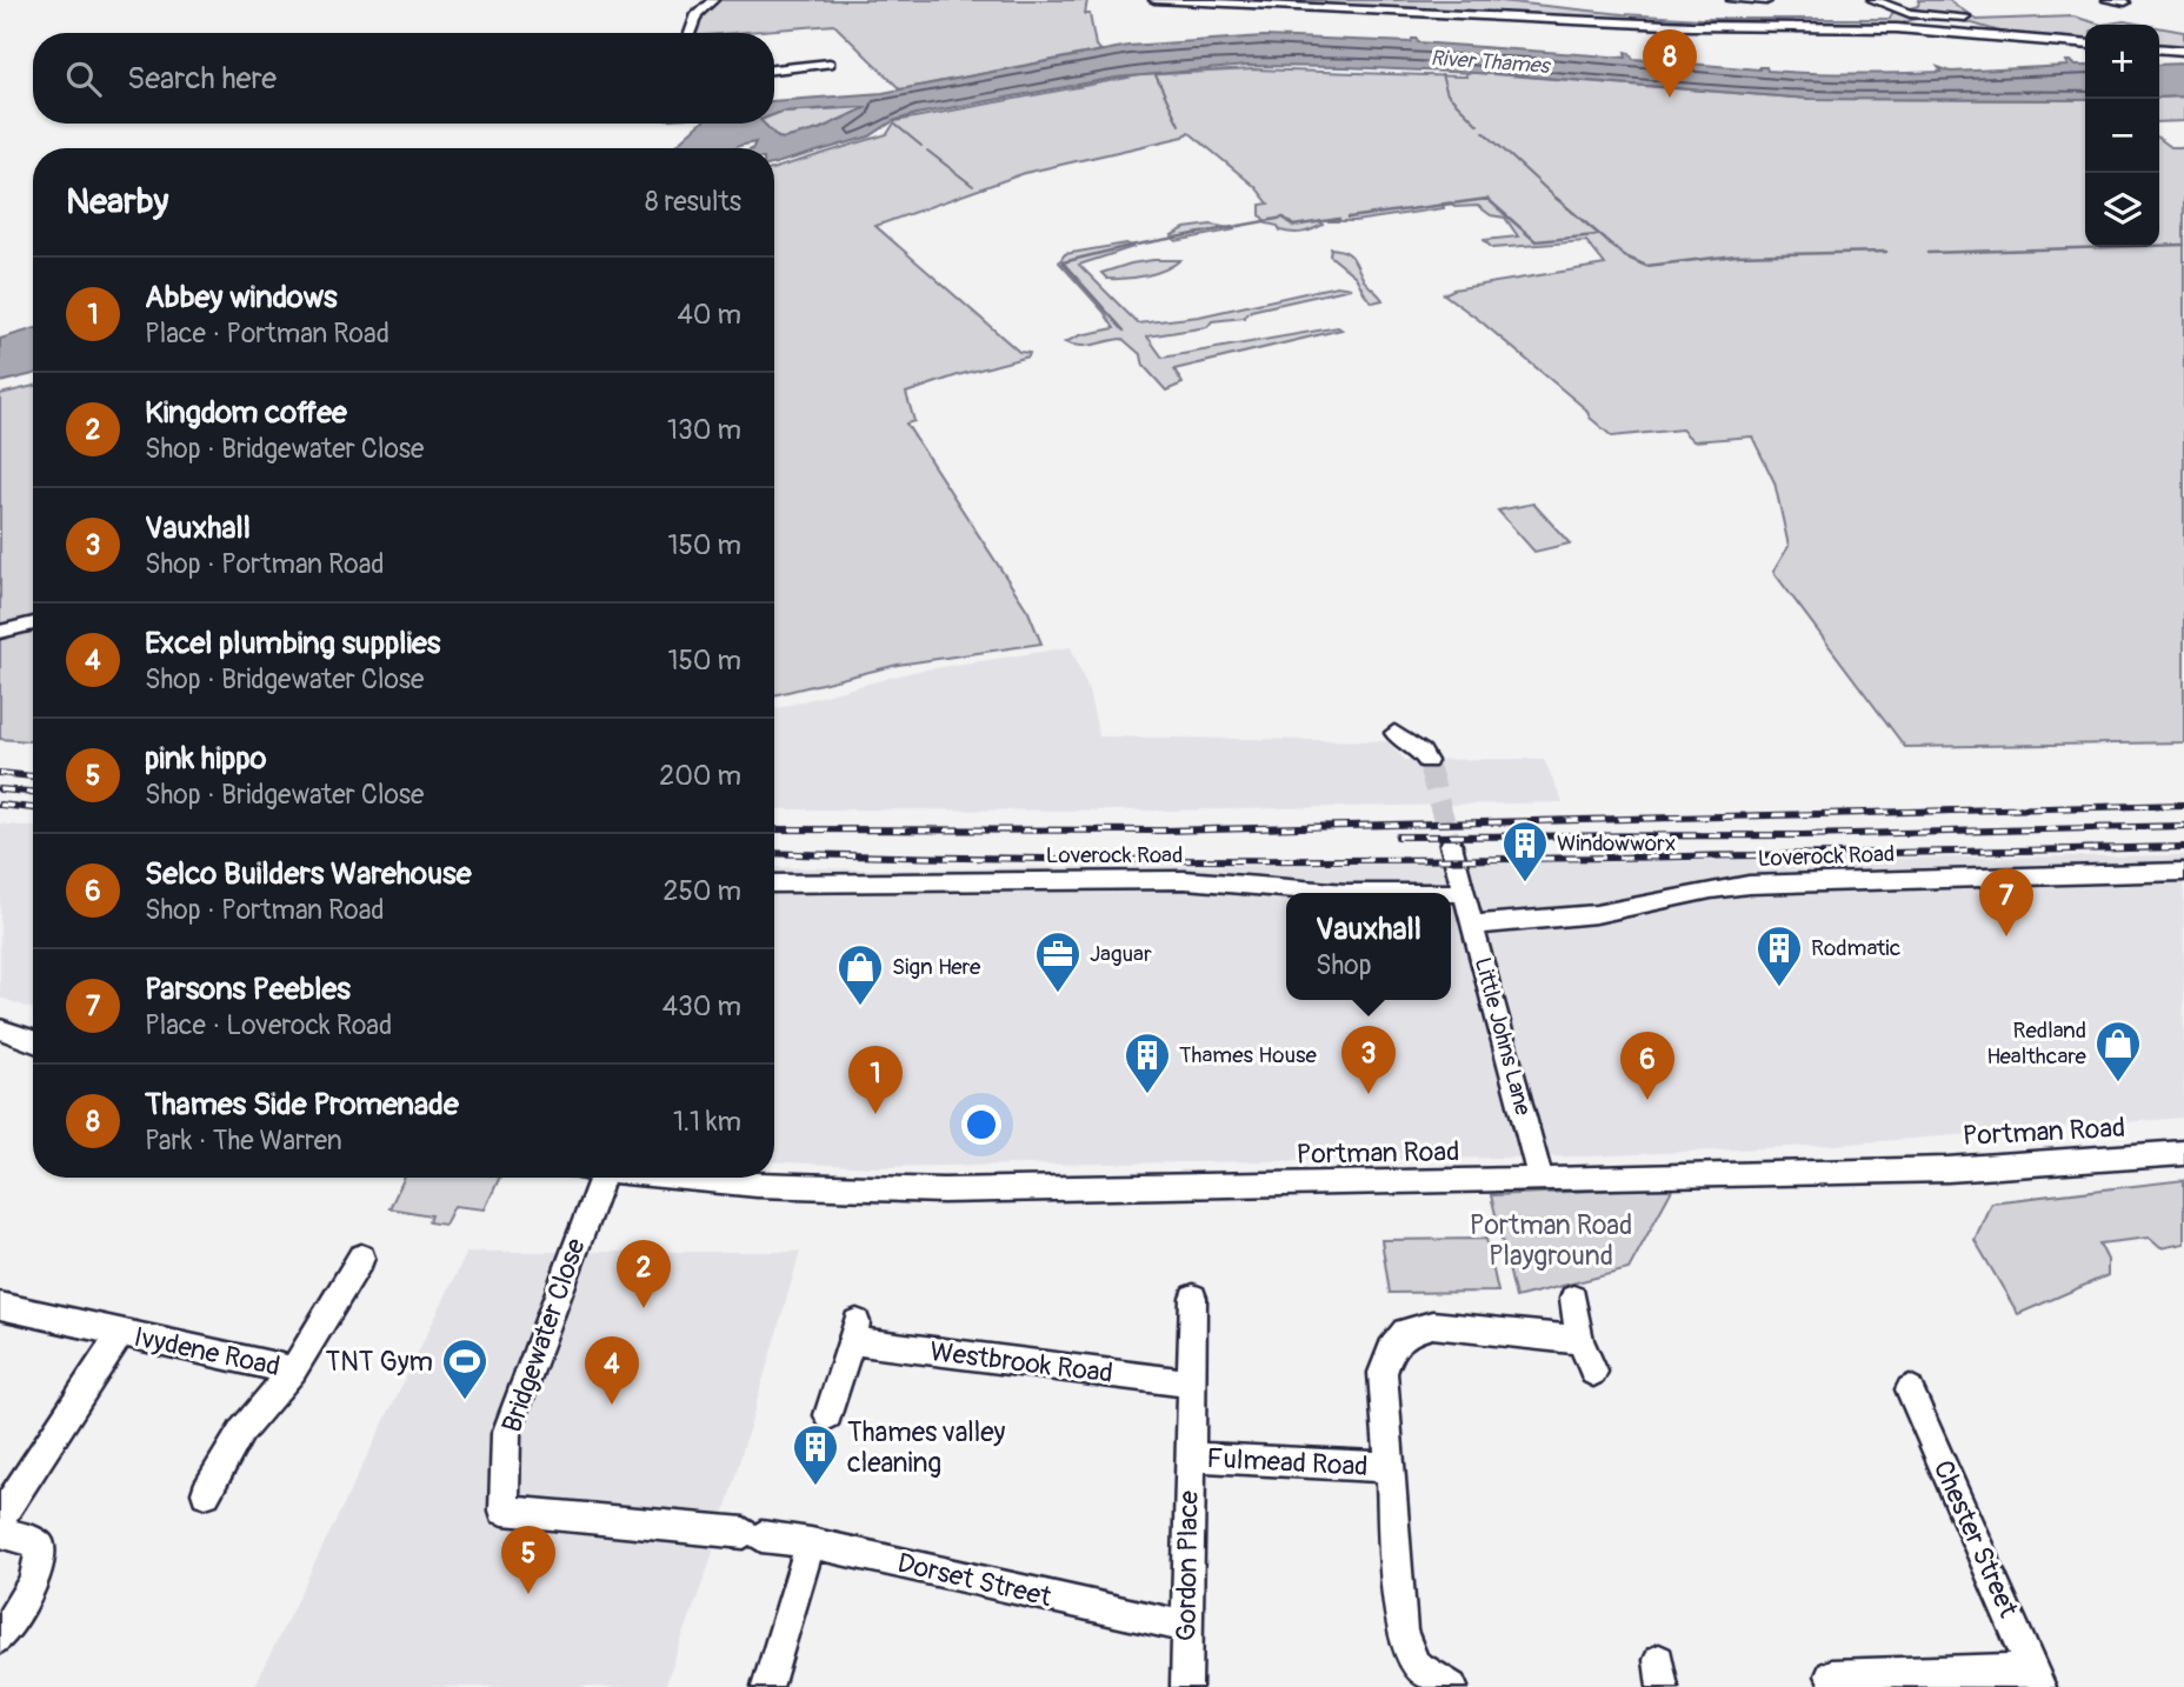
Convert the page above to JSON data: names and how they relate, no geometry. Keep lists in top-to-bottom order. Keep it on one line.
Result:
{"streets":{"street":["Loverock Road","Little Johns Lane","Portman Road","Bridgewater Close","Ivydene Road","Westbrook Road","Fulmead Road","Chester Street","Gordon Place","Dorset Street"]},"crossings":[["Loverock Road","Little Johns Lane"],["Little Johns Lane","Portman Road"],["Bridgewater Close","Dorset Street"],["Westbrook Road","Gordon Place"],["Fulmead Road","Gordon Place"],["Gordon Place","Dorset Street"]],"water":["River Thames"],"parks":["Portman Road Playground"],"places":{"building":["Windowworx","Rodmatic","Thames House","Thames valley cleaning"],"office":["Jaguar"],"shop":["Sign Here","Redland Healthcare"],"sports":["TNT Gym"]},"page":{"map_buttons":["+","−"],"pins":["8","7","3","6","1","2","4","5"],"search":"Search here","heading":["Nearby","8 results"],"list":[{"mark":"1","name":"Abbey windows","note":"Place · Portman Road","value":"40 m"},{"mark":"2","name":"Kingdom coffee","note":"Shop · Bridgewater Close","value":"130 m"},{"mark":"3","name":"Vauxhall","note":"Shop · Portman Road","value":"150 m"},{"mark":"4","name":"Excel plumbing supplies","note":"Shop · Bridgewater Close","value":"150 m"},{"mark":"5","name":"pink hippo","note":"Shop · Bridgewater Close","value":"200 m"},{"mark":"6","name":"Selco Builders Warehouse","note":"Shop · Portman Road","value":"250 m"},{"mark":"7","name":"Parsons Peebles","note":"Place · Loverock Road","value":"430 m"},{"mark":"8","name":"Thames Side Promenade","note":"Park · The Warren","value":"1.1 km"}],"popup":["Vauxhall","Shop"]}}
